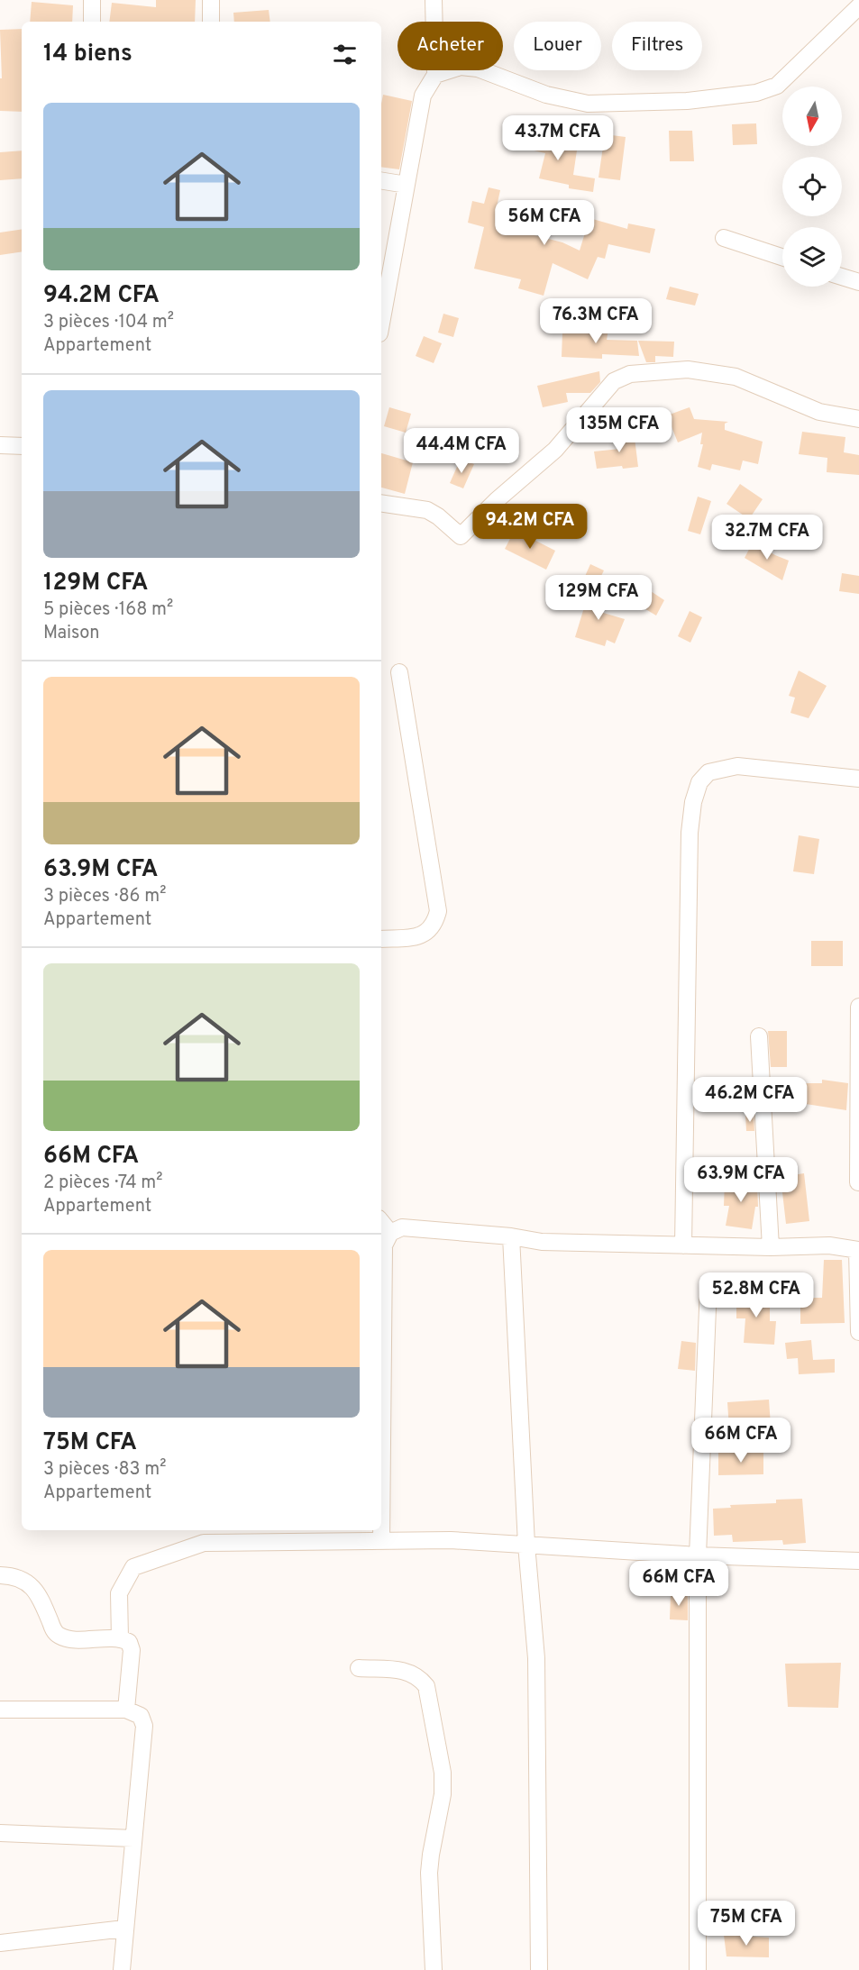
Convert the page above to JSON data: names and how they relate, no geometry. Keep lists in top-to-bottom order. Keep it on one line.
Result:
{"north":"bottom","page":{"chip":["Acheter","Louer","Filtres"],"heading":"14 biens","list":[{"name":"94.2M CFA","note":"3 pièces · 104 m² · Appartement"},{"name":"129M CFA","note":"5 pièces · 168 m² · Maison"},{"name":"63.9M CFA","note":"3 pièces · 86 m² · Appartement"},{"name":"66M CFA","note":"2 pièces · 74 m² · Appartement"},{"name":"75M CFA","note":"3 pièces · 83 m² · Appartement"}],"price":["43.7M CFA","56M CFA","76.3M CFA","135M CFA","44.4M CFA","94.2M CFA","32.7M CFA","129M CFA","46.2M CFA","63.9M CFA","52.8M CFA","66M CFA","66M CFA","75M CFA"]}}
